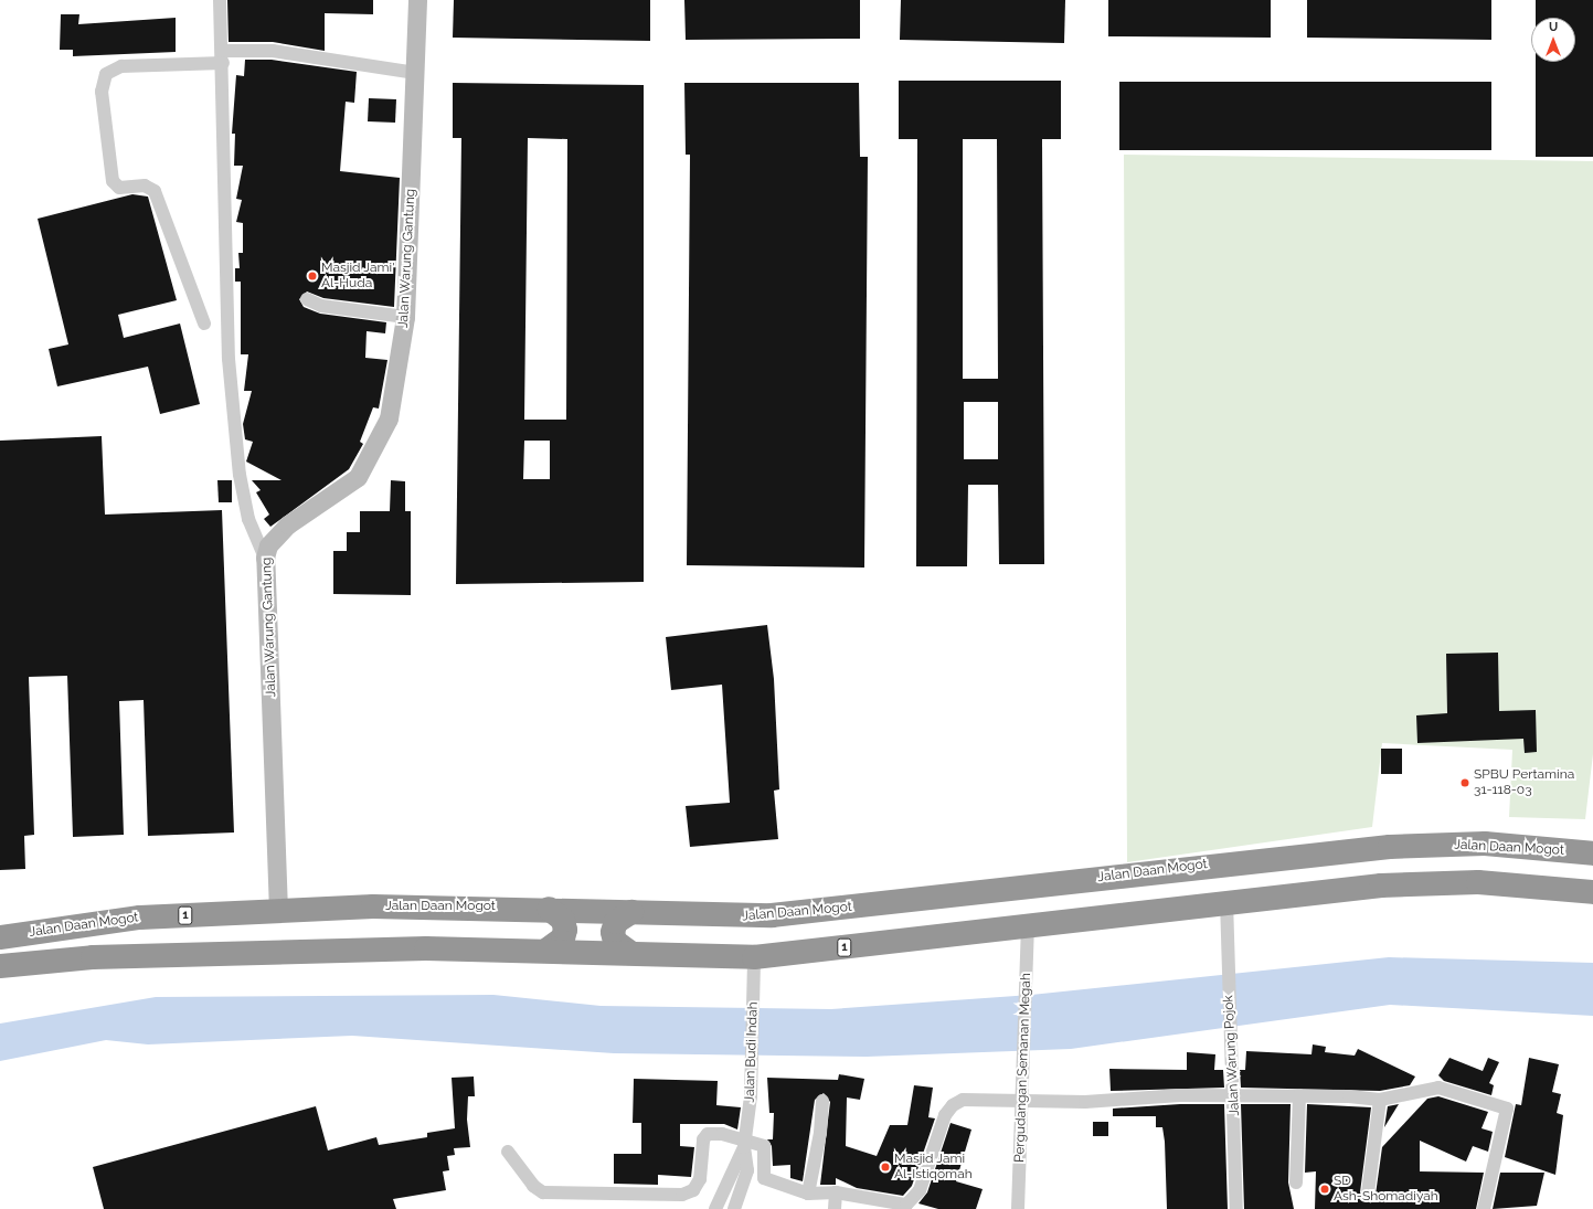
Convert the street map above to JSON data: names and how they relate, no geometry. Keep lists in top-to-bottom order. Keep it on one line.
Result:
{"streets":{"highway":["Jalan Daan Mogot","1"],"street":["Jalan Warung Gantung","Jalan Budi Indah","Jalan Warung Pojok","Pergudangan Semanan Megah"]},"crossings":[["Jalan Warung Gantung","Jalan Daan Mogot"],["1","Jalan Budi Indah"],["1","Jalan Warung Pojok"],["1","Pergudangan Semanan Megah"]],"places":["Masjid Jami' Al-Huda","SPBU Pertamina 31-118-03","Masjid Jami Al-Istiqomah","SD Ash-Shomadiyah"],"north":"top"}
